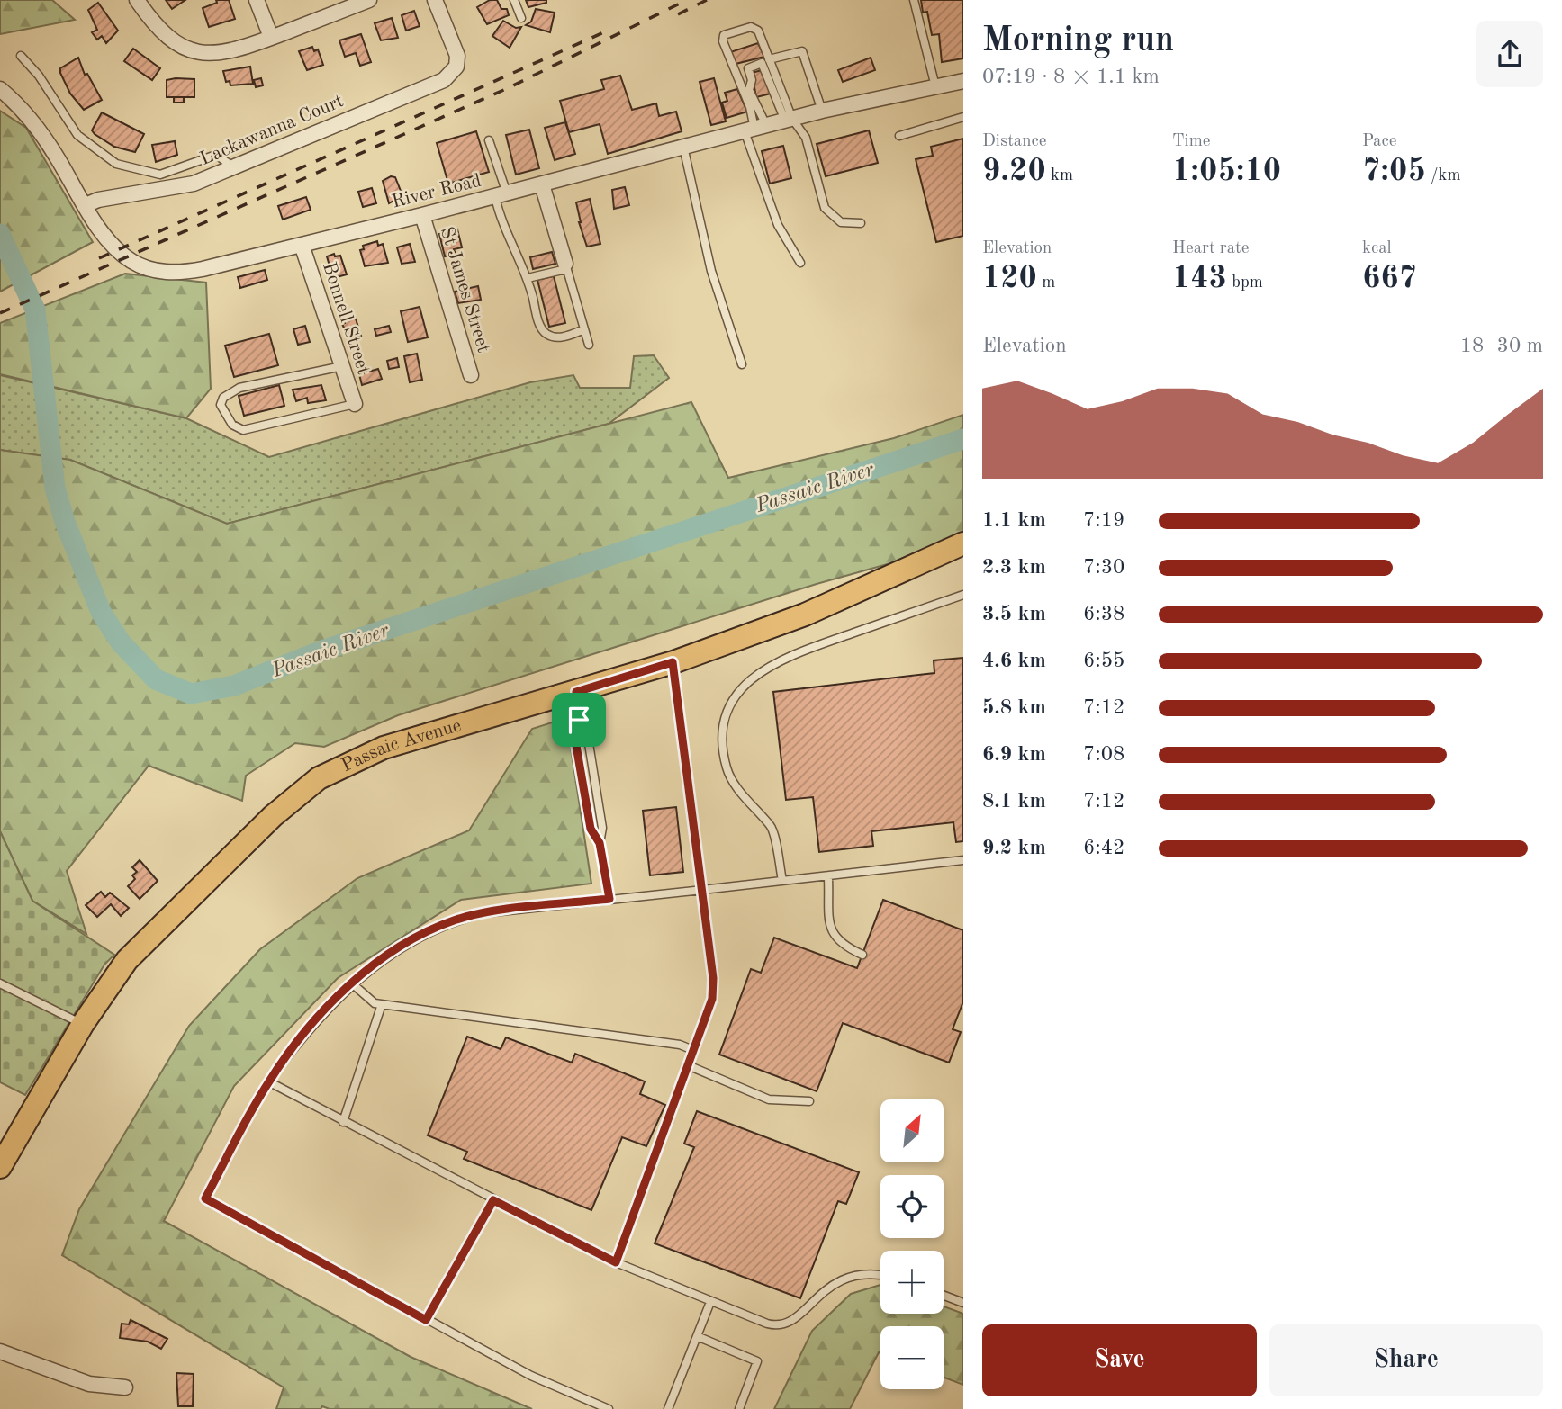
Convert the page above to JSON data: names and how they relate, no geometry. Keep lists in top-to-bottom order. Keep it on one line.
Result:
{"streets":{"main road":["Passaic Avenue"],"street":["Lackawanna Court","River Road","St James Street","Bonnell Street"]},"crossings":[["Lackawanna Court","River Road"],["River Road","St James Street"],["River Road","Bonnell Street"]],"water":["Passaic River"],"north":"top right","page":{"heading":["Morning run","07:19 · 8 × 1.1 km"],"stats":[["Distance","9.20 km"],["Time","1:05:10"],["Pace","7:05 /km"],["Elevation","120 m"],["Heart rate","143 bpm"],["kcal","667"]],"chart":["Elevation","18–30 m"],"list":[{"name":"1.1 km","note":"7:19"},{"name":"2.3 km","note":"7:30"},{"name":"3.5 km","note":"6:38"},{"name":"4.6 km","note":"6:55"},{"name":"5.8 km","note":"7:12"},{"name":"6.9 km","note":"7:08"},{"name":"8.1 km","note":"7:12"},{"name":"9.2 km","note":"6:42"}],"map_buttons":["+","−"],"buttons":["Save","Share"]}}
